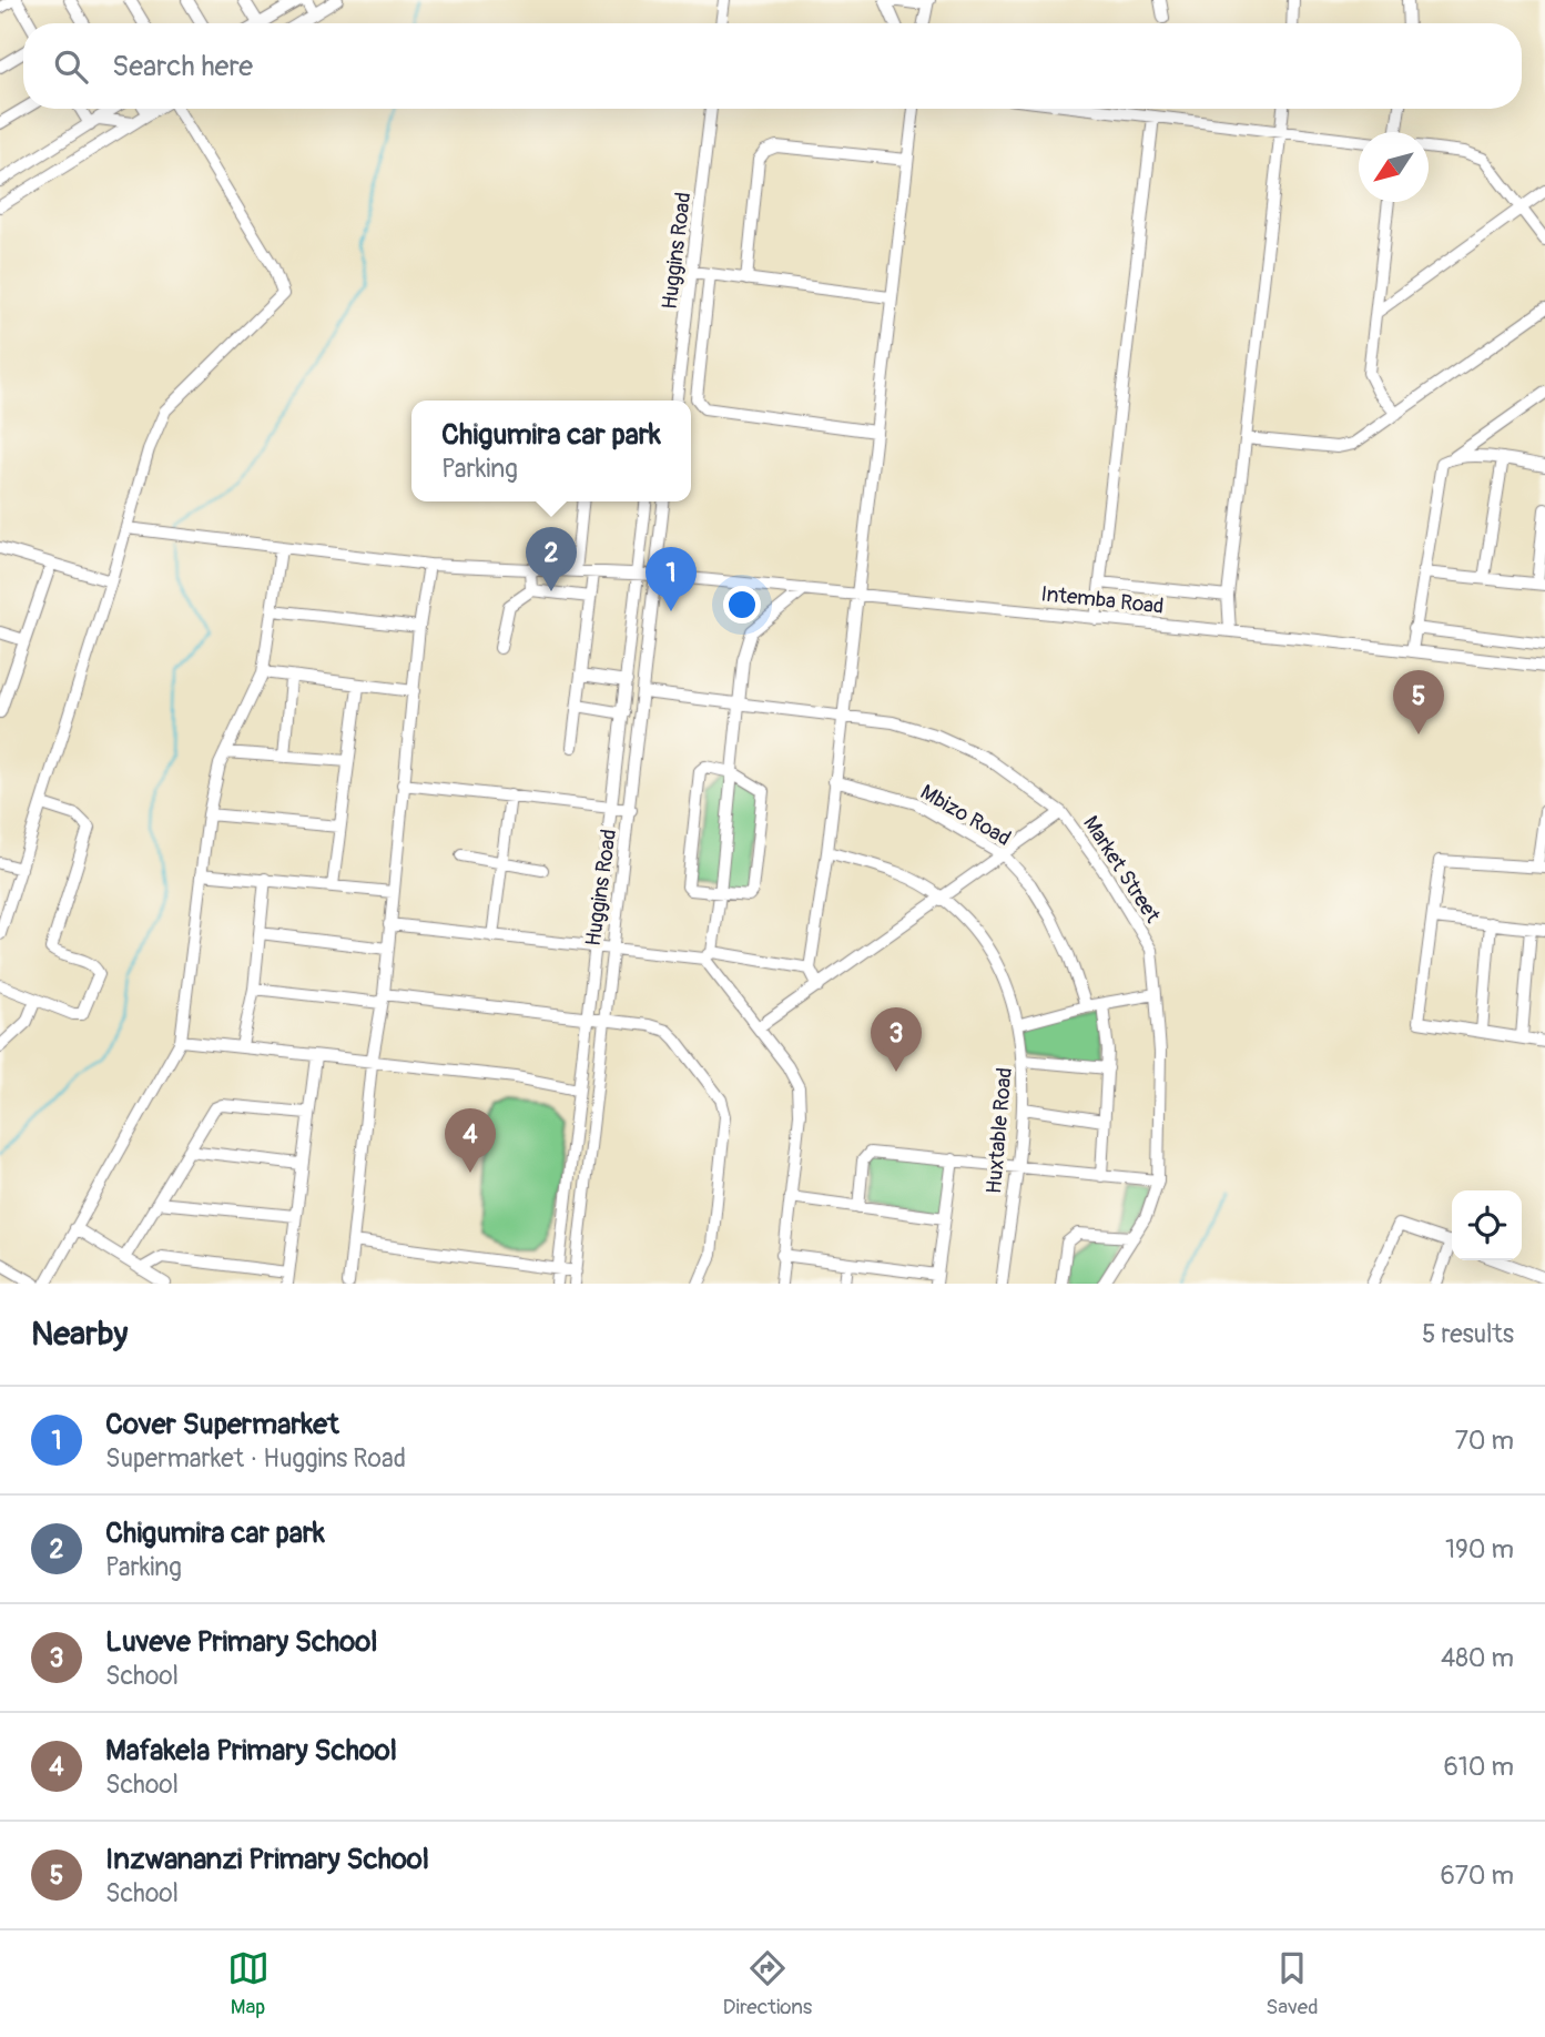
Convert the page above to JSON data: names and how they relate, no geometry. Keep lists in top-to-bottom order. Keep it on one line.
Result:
{"streets":{"street":["Huggins Road","Intemba Road","Mbizo Road","Market Street","Huxtable Road"]},"crossings":[["Huggins Road","Intemba Road"],["Huggins Road","Market Street"]],"north":"bottom left","page":{"search":"Search here","popup":["Chigumira car park","Parking"],"pins":["2","1","5","3","4"],"heading":["Nearby","5 results"],"list":[{"mark":"1","name":"Cover Supermarket","note":"Supermarket · Huggins Road","value":"70 m"},{"mark":"2","name":"Chigumira car park","note":"Parking","value":"190 m"},{"mark":"3","name":"Luveve Primary School","note":"School","value":"480 m"},{"mark":"4","name":"Mafakela Primary School","note":"School","value":"610 m"},{"mark":"5","name":"Inzwananzi Primary School","note":"School","value":"670 m"}],"nav":["Map","Directions","Saved"]}}
